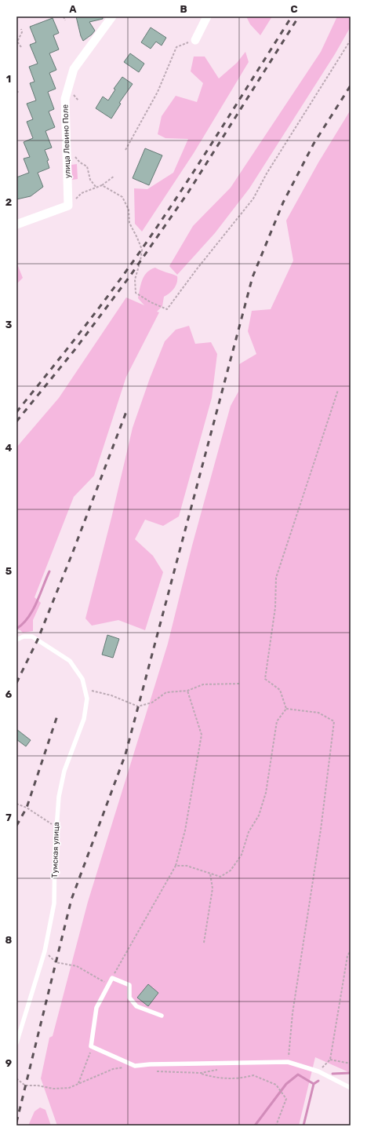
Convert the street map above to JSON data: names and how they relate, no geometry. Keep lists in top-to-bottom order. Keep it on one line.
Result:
{"streets":{"street":["улица Левино Поле"],"lane":["Тумская улица"]},"grid":{"columns":["A","B","C"],"rows":["1","2","3","4","5","6","7","8","9"]}}
